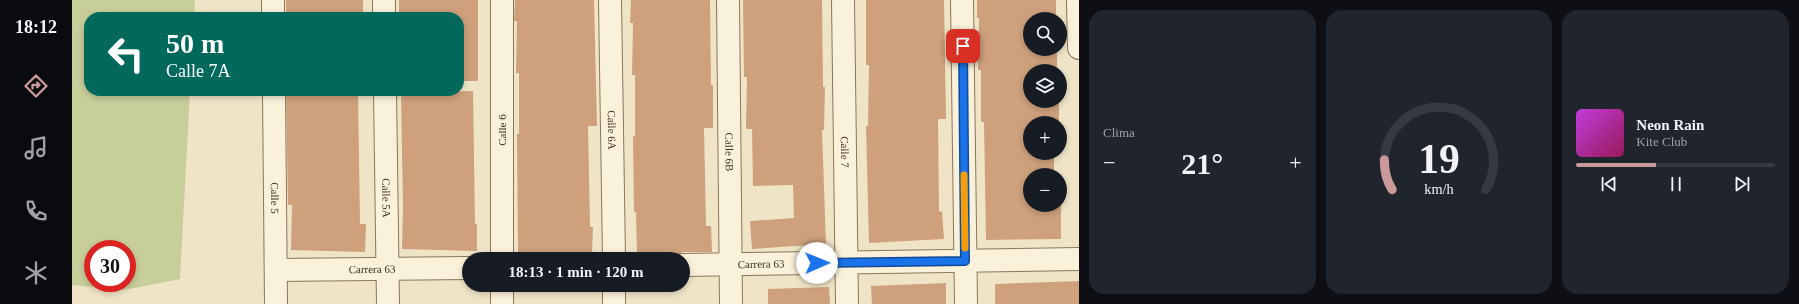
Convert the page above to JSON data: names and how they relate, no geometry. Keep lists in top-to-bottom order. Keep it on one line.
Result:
{"streets":{"street":["Calle 6","Calle 6A","Calle 6B","Calle 7","Calle 5","Calle 5A","Carrera 63"]},"crossings":[["Calle 6B","Carrera 63"],["Calle 7","Carrera 63"],["Calle 5","Carrera 63"],["Calle 5A","Carrera 63"]],"page":{"tabs":"18:12","tile":"Clima","map_buttons":["+","−"],"turn":["50 m","Calle 7A"],"song":["Neon Rain","Kite Club"],"heat":["−","21°","+"],"limit":"30","trip":"18:13 · 1 min · 120 m","gauge":["19","km/h"]}}
